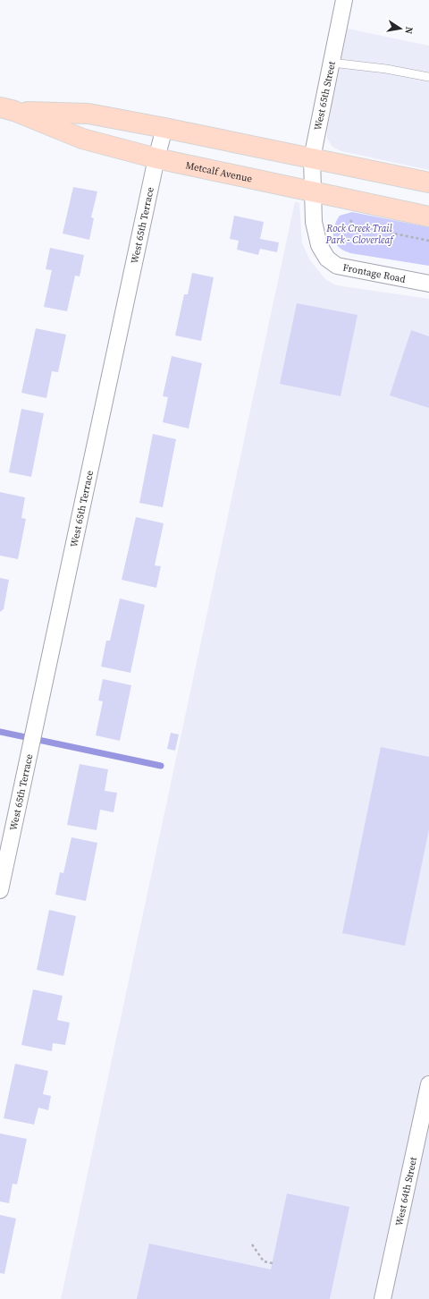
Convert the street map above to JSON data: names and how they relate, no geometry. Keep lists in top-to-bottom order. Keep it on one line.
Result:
{"streets":{"main road":["Metcalf Avenue"],"street":["West 65th Street","West 65th Terrace","Frontage Road","West 64th Street"]},"crossings":[["West 65th Street","Metcalf Avenue"],["West 65th Street","Frontage Road"],["Metcalf Avenue","West 65th Terrace"],["Metcalf Avenue","Frontage Road"]],"parks":["Rock Creek Trail Park - Cloverleaf"],"north":"right"}
